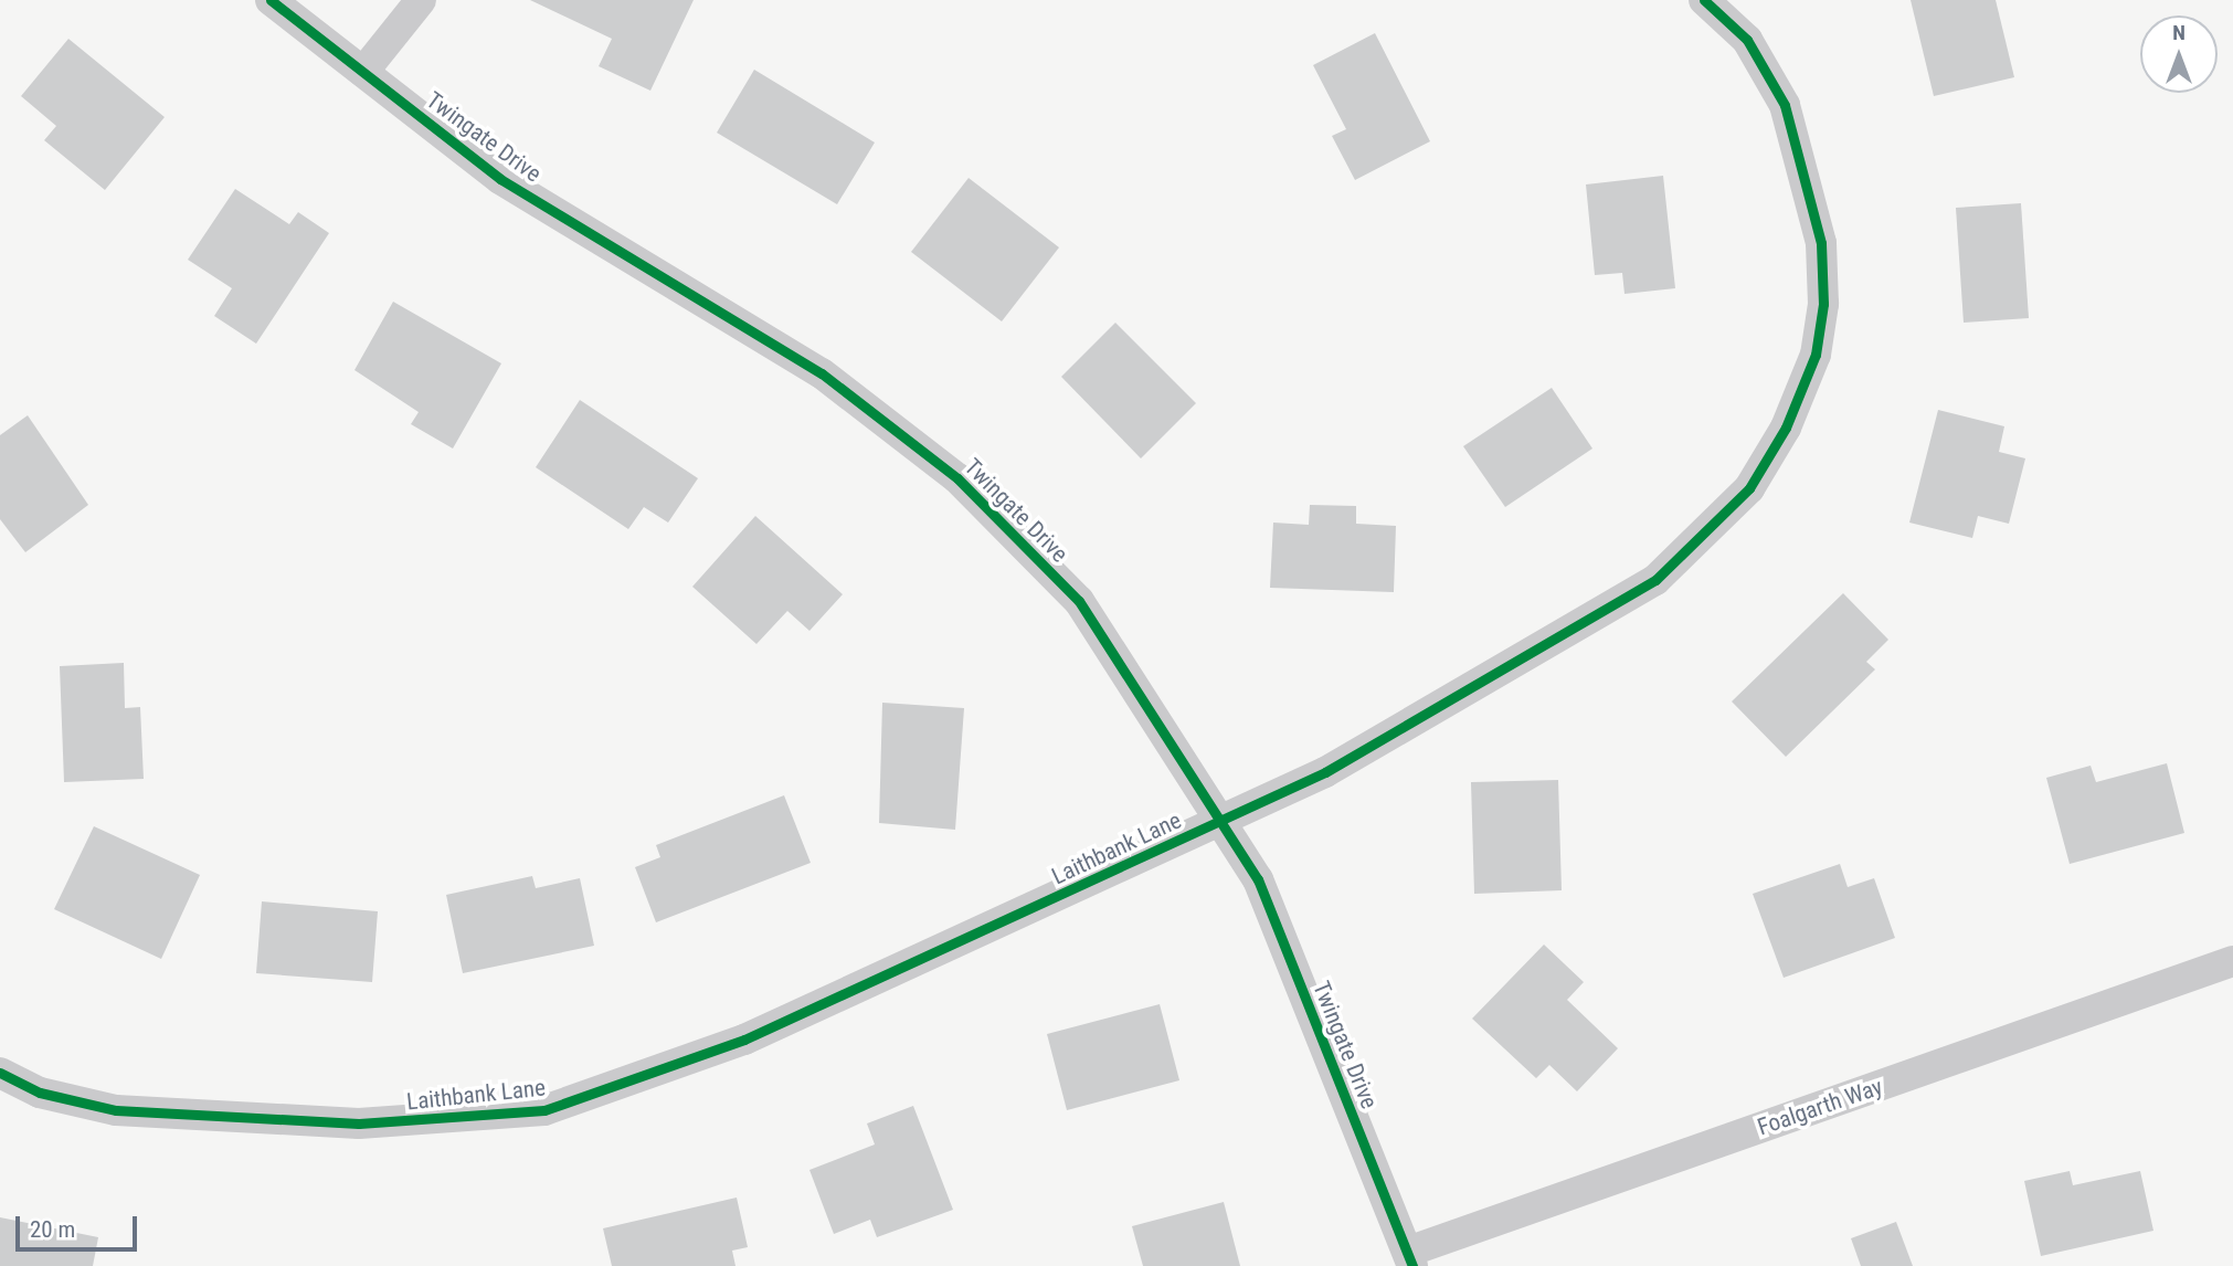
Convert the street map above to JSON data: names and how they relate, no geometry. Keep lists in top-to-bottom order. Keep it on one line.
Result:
{"streets":{"street":["Twingate Drive","Laithbank Lane","Foalgarth Way"]},"crossings":[["Twingate Drive","Laithbank Lane"],["Twingate Drive","Foalgarth Way"]],"scale_bar":"20 m","north":"top"}
